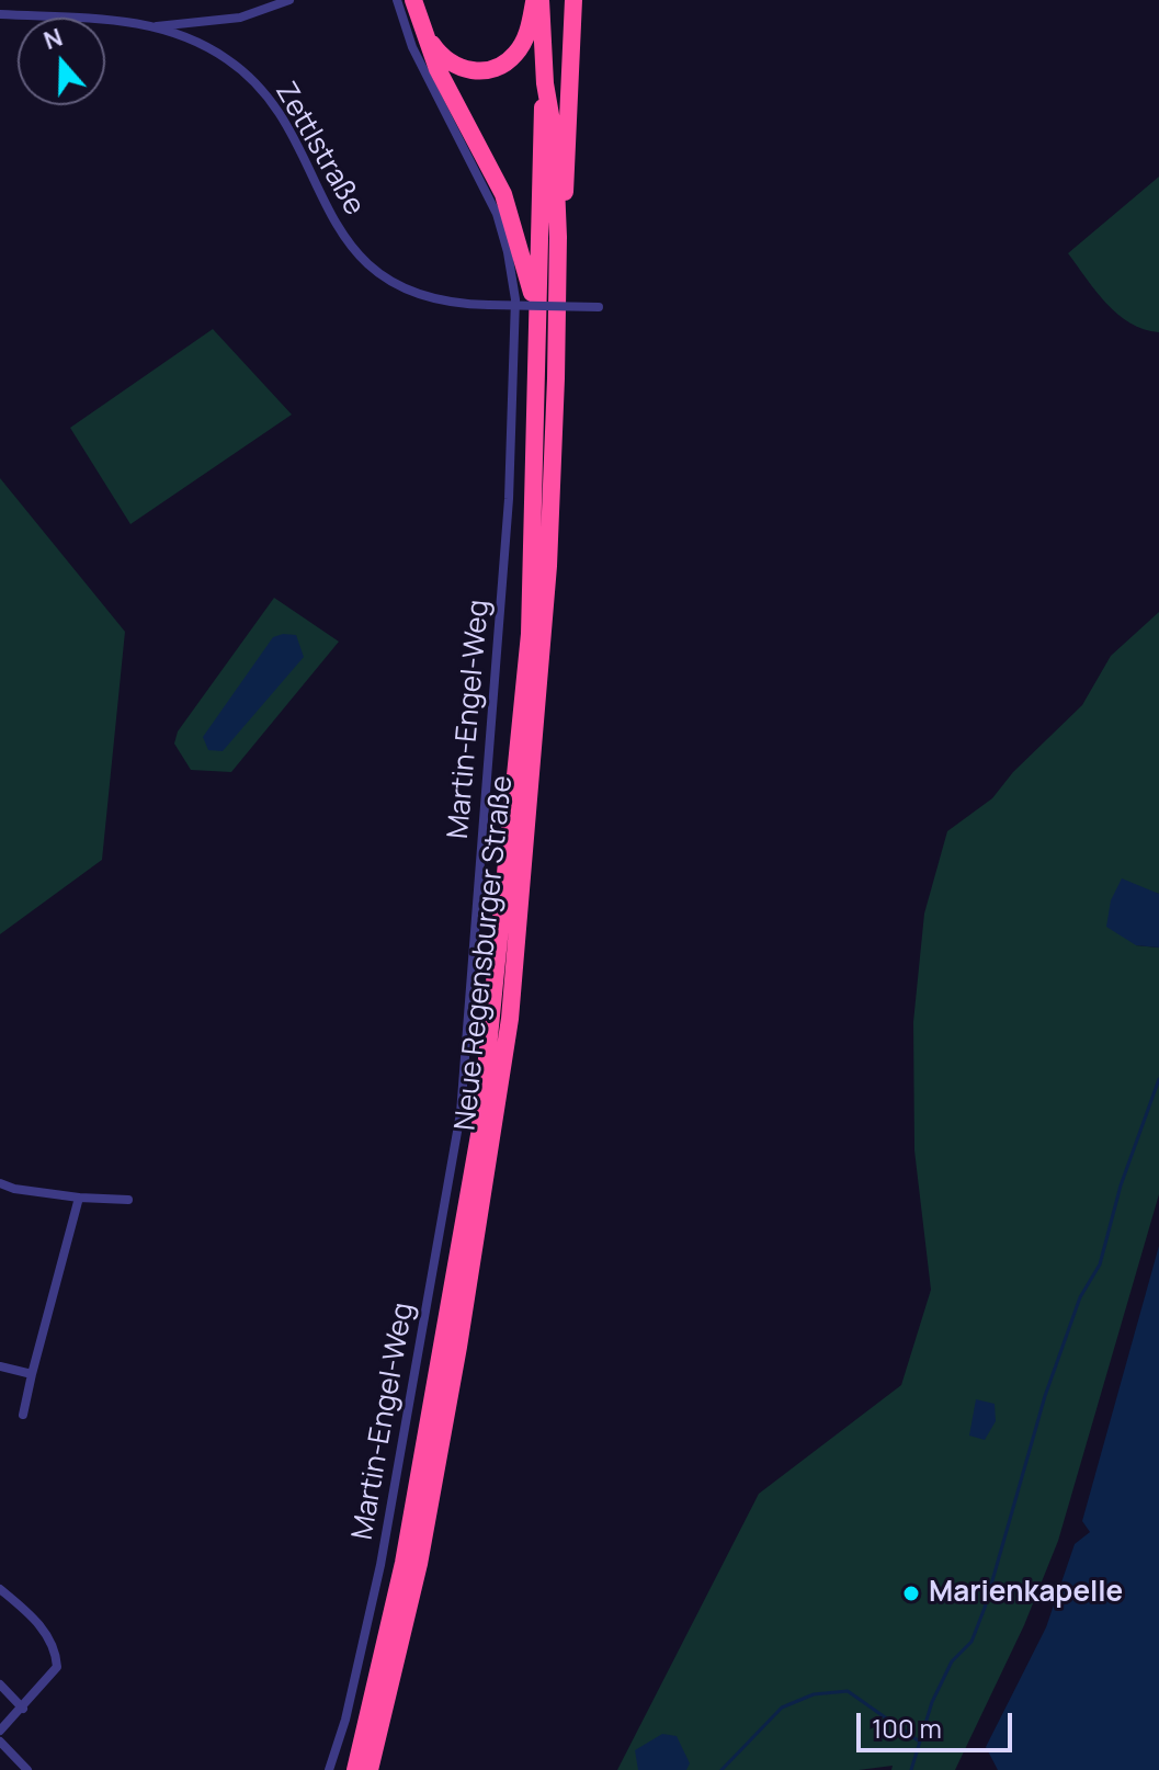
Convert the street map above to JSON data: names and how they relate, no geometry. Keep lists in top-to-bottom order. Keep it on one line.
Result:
{"streets":{"highway":["Neue Regensburger Straße"],"street":["Zettlstraße","Martin-Engel-Weg"]},"places":["Marienkapelle"],"scale_bar":"100 m","north":"top"}
